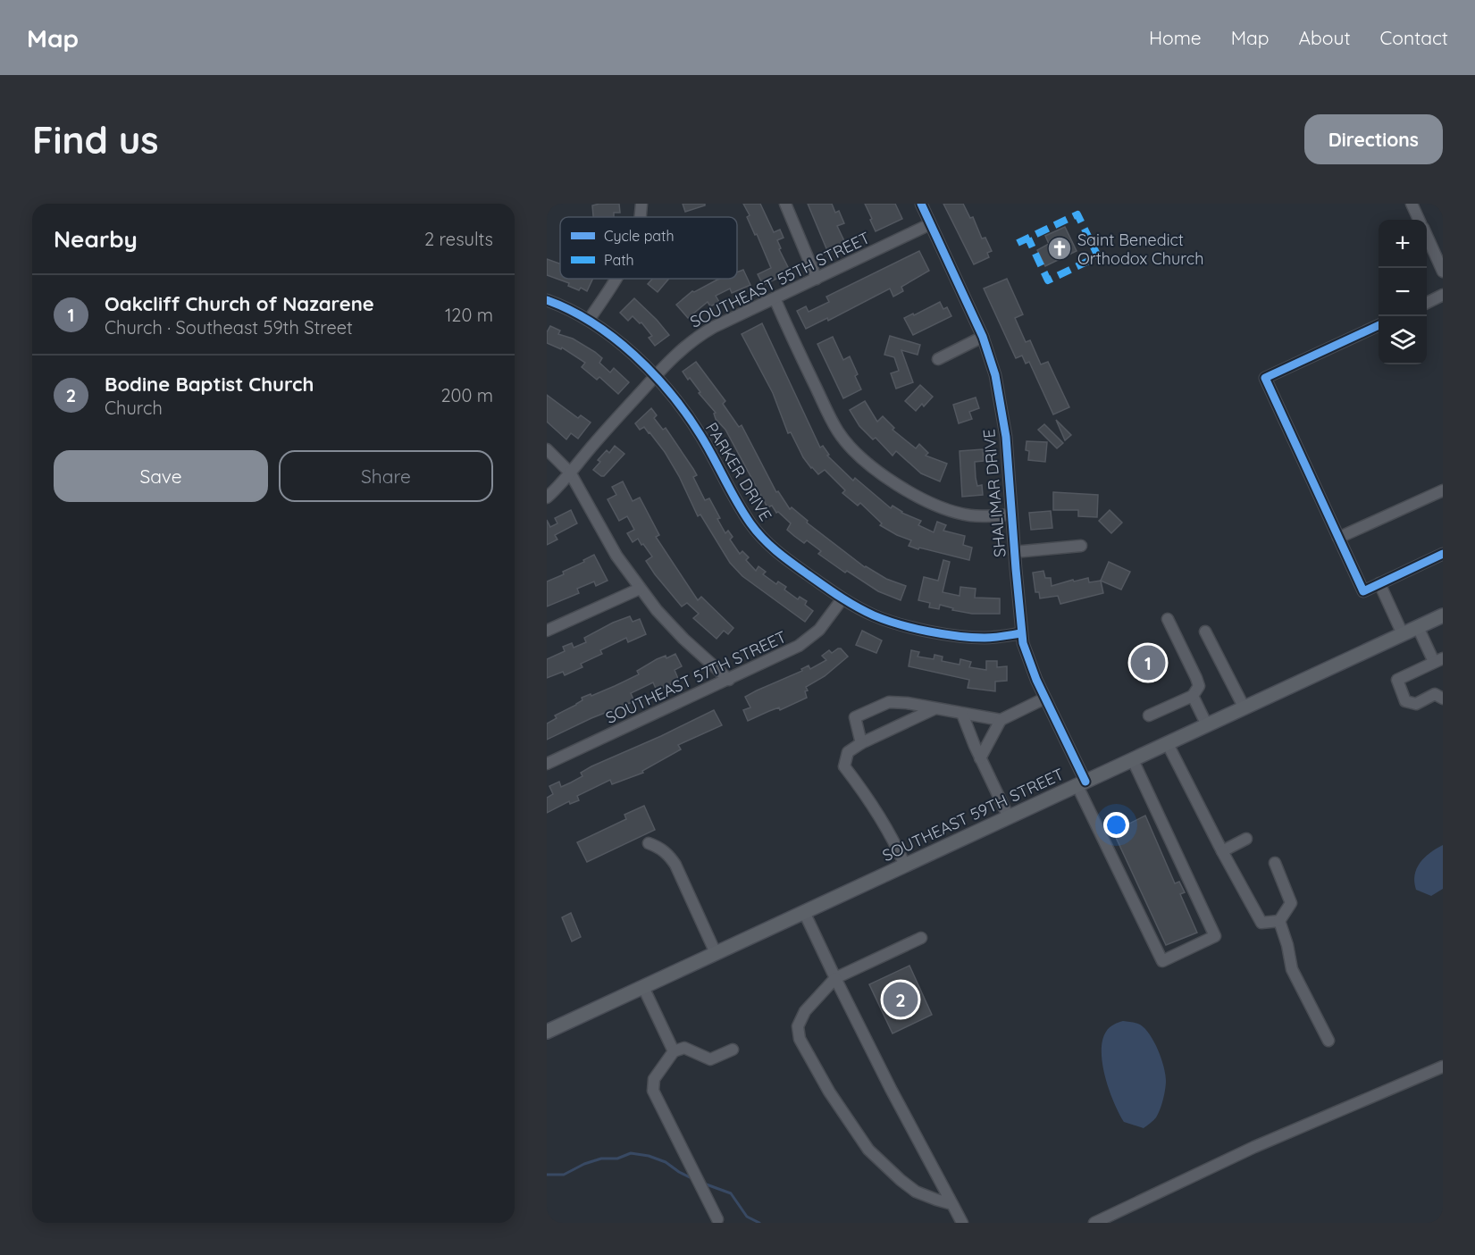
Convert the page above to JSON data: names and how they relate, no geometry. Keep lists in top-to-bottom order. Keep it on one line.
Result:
{"streets":{"main road":["SOUTHEAST 59TH STREET"],"street":["SOUTHEAST 55TH STREET","PARKER DRIVE","SHALIMAR DRIVE","SOUTHEAST 57TH STREET"]},"crossings":[["SOUTHEAST 55TH STREET","PARKER DRIVE"],["SOUTHEAST 55TH STREET","SHALIMAR DRIVE"],["PARKER DRIVE","SHALIMAR DRIVE"],["PARKER DRIVE","SOUTHEAST 57TH STREET"],["SHALIMAR DRIVE","SOUTHEAST 59TH STREET"]],"places":{"church":["Saint Benedict Orthodox Church"]},"legend":["Cycle path","Path"],"page":{"header":"Map","nav":["Home","Map","About","Contact"],"buttons":["Directions",["Save","Share"]],"title":"Find us","heading":["Nearby","2 results"],"map_buttons":["+","−"],"list":[{"mark":"1","name":"Oakcliff Church of Nazarene","note":"Church · Southeast 59th Street","value":"120 m"},{"mark":"2","name":"Bodine Baptist Church","note":"Church","value":"200 m"}],"pins":["1","2"]}}
